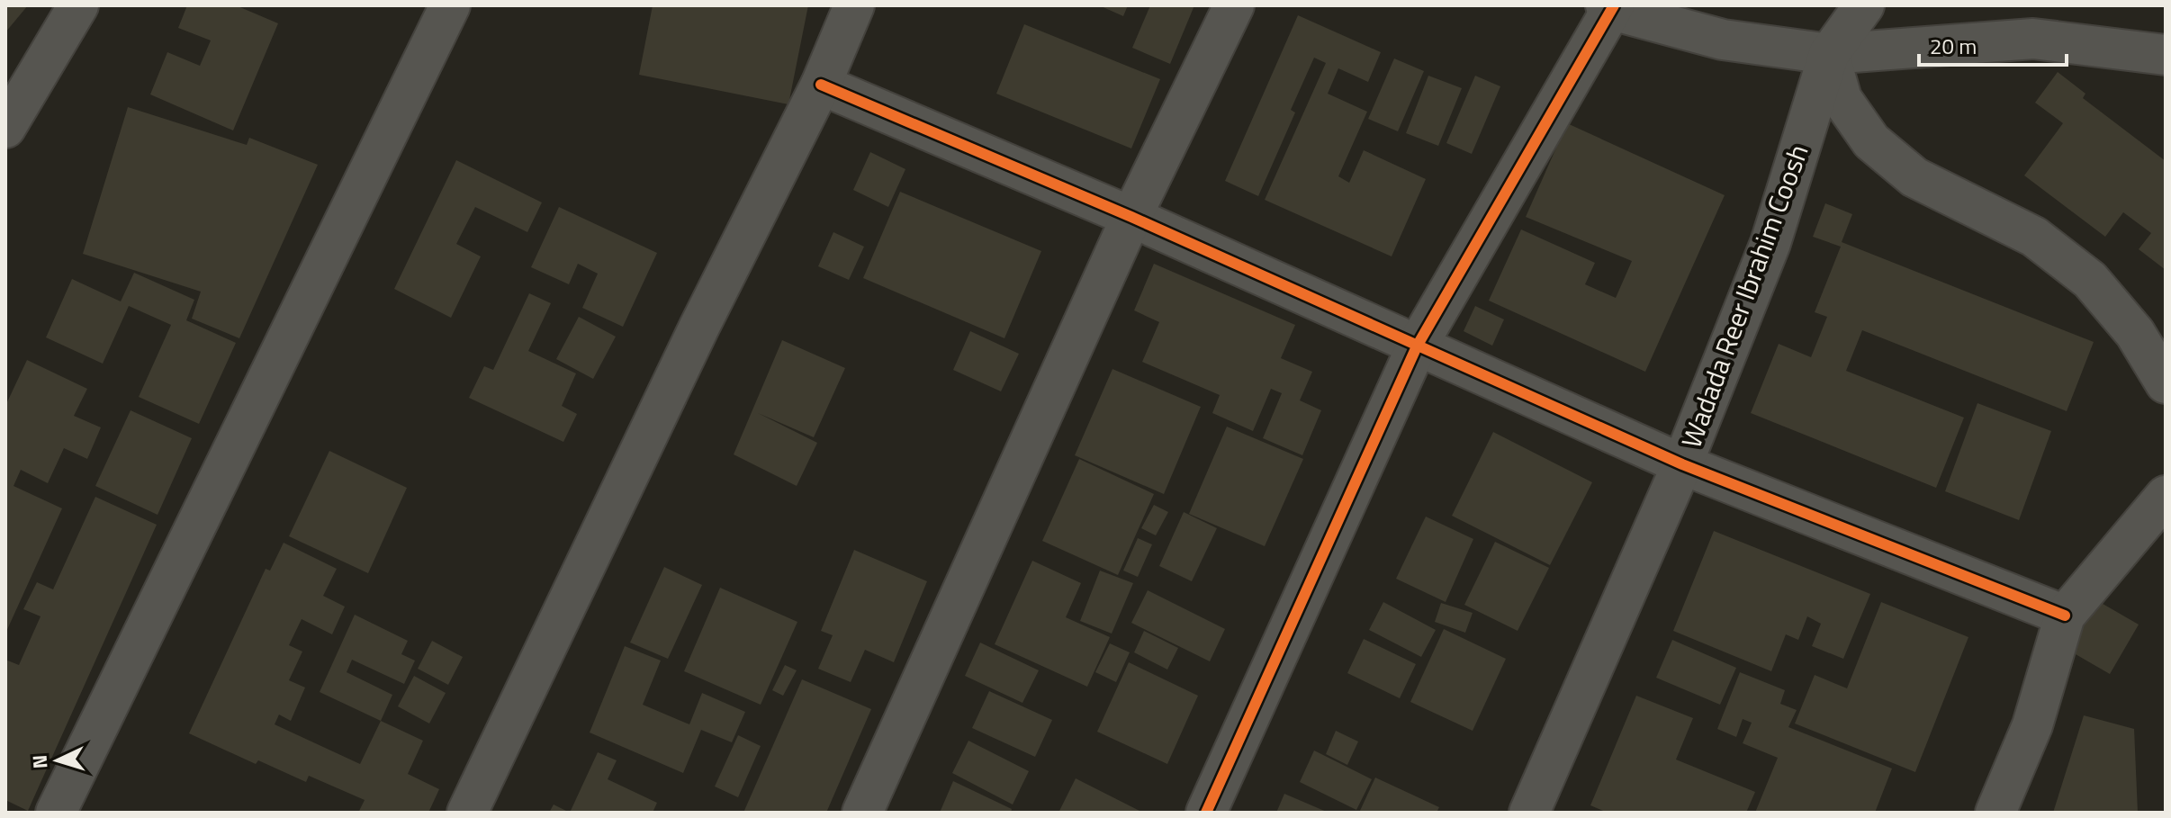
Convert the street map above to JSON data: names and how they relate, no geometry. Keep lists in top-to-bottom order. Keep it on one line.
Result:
{"streets":{"street":["Wadada Reer Ibrahim Coosh"]},"scale_bar":"20 m","north":"left"}
